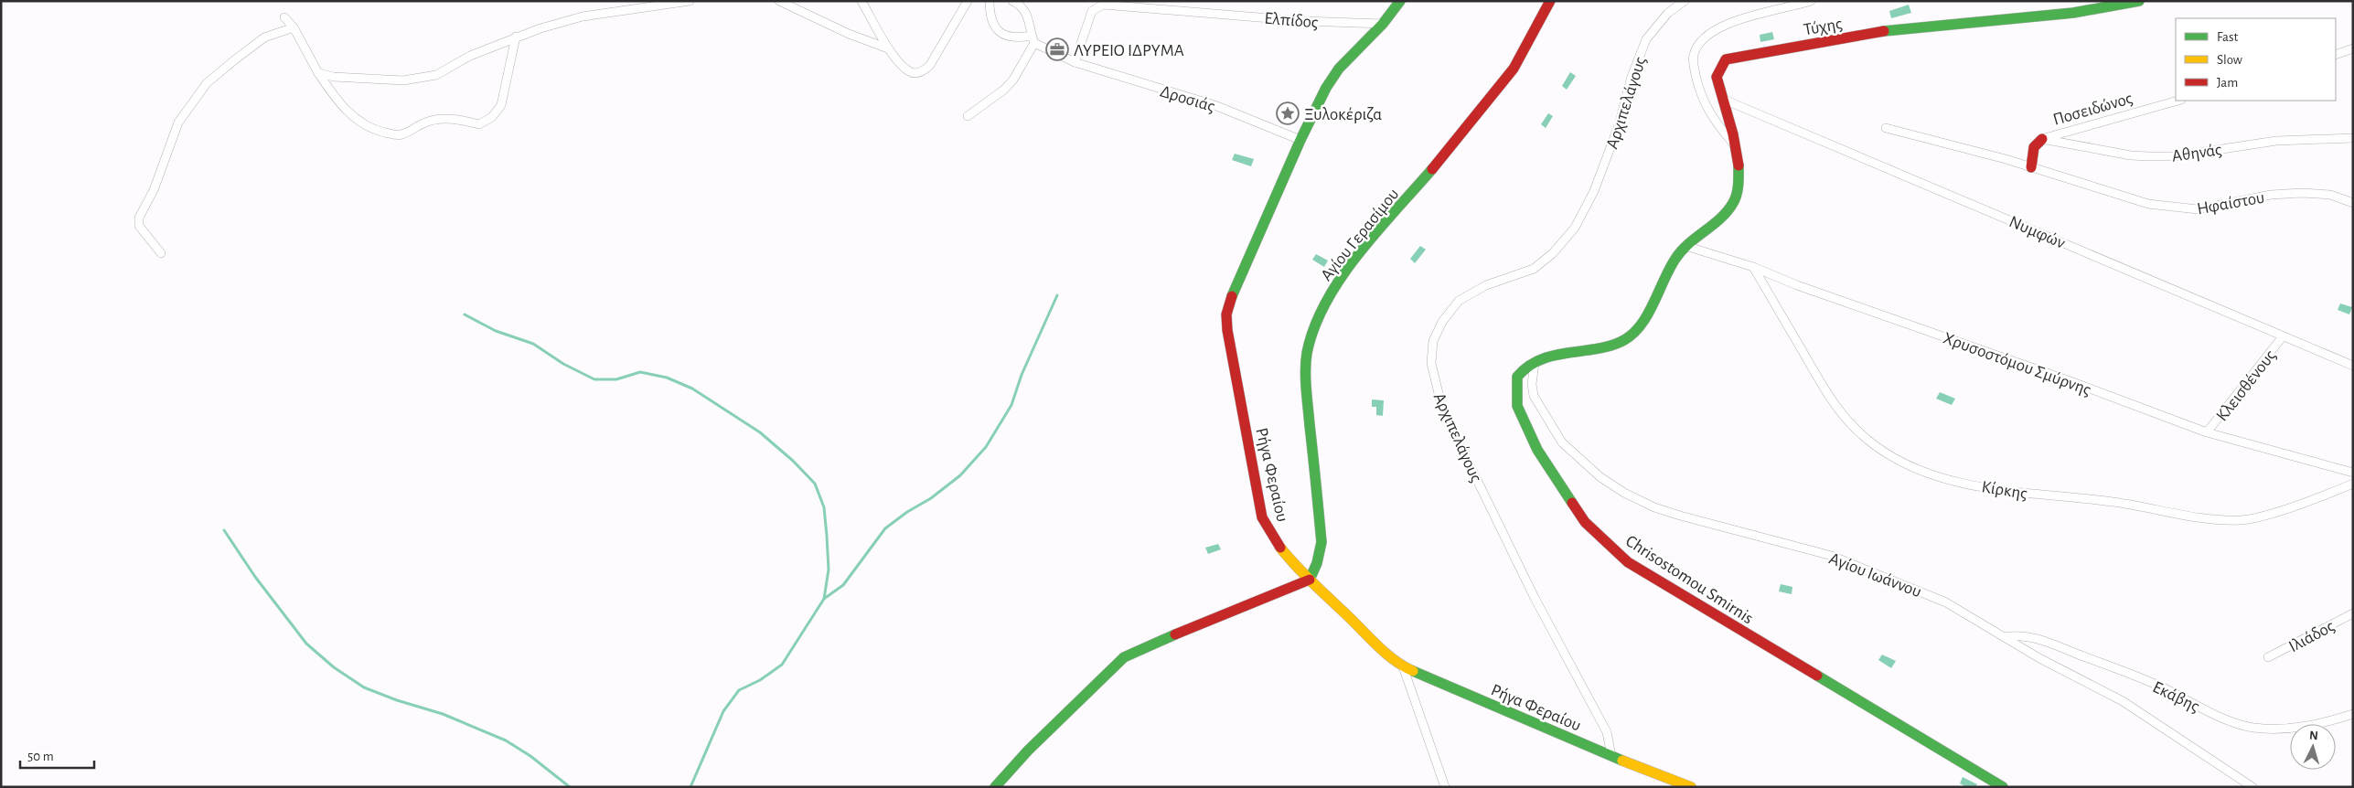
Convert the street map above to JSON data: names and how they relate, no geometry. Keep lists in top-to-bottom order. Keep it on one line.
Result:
{"streets":{"street":["Ελπίδος","Τύχης","Δροσιάς","Αρχιπελάγους","Ποσειδώνος","Αθηνάς","Ηφαίστου","Νυμφών","Αγίου Γερασίμου","Χρυσοστόμου Σμύρνης","Κλεισθένους","Ρήγα Φεραίου","Κίρκης","Αγίου Ιωάννου","Chrisostomou Smirnis","Ιλιάδος","Εκάβης"]},"crossings":[["Ελπίδος","Δροσιάς"],["Ελπίδος","Ρήγα Φεραίου"],["Τύχης","Νυμφών"],["Τύχης","Χρυσοστόμου Σμύρνης"],["Τύχης","Chrisostomou Smirnis"],["Δροσιάς","Ρήγα Φεραίου"],["Αρχιπελάγους","Ρήγα Φεραίου"],["Ποσειδώνος","Αθηνάς"],["Ποσειδώνος","Ηφαίστου"],["Νυμφών","Κλεισθένους"],["Αγίου Γερασίμου","Ρήγα Φεραίου"],["Χρυσοστόμου Σμύρνης","Κλεισθένους"],["Χρυσοστόμου Σμύρνης","Κίρκης"],["Χρυσοστόμου Σμύρνης","Chrisostomou Smirnis"],["Αγίου Ιωάννου","Chrisostomou Smirnis"],["Αγίου Ιωάννου","Εκάβης"]],"places":{"office":["ΛΥΡΕΙΟ ΙΔΡΥΜΑ"],"place":["Ξυλοκέριζα"]},"legend":["Fast","Slow","Jam"],"scale_bar":"50 m","north":"top"}
